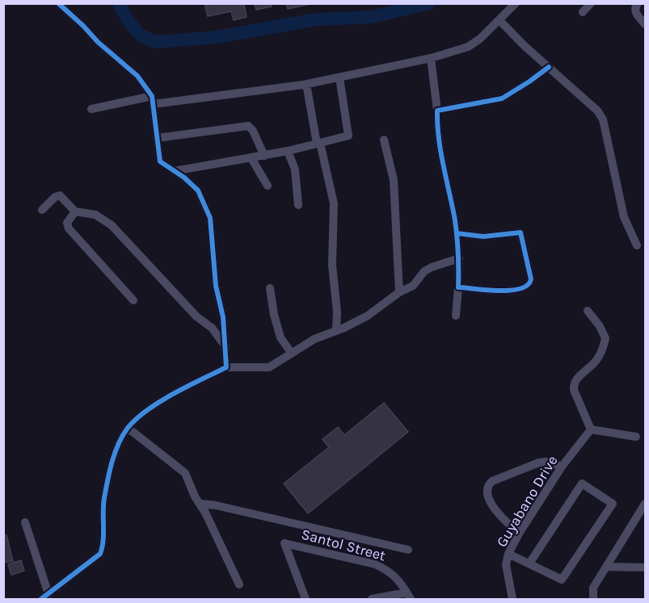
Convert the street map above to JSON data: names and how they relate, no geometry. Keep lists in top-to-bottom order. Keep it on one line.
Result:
{"streets":{"street":["Guyabano Drive","Santol Street"]}}
